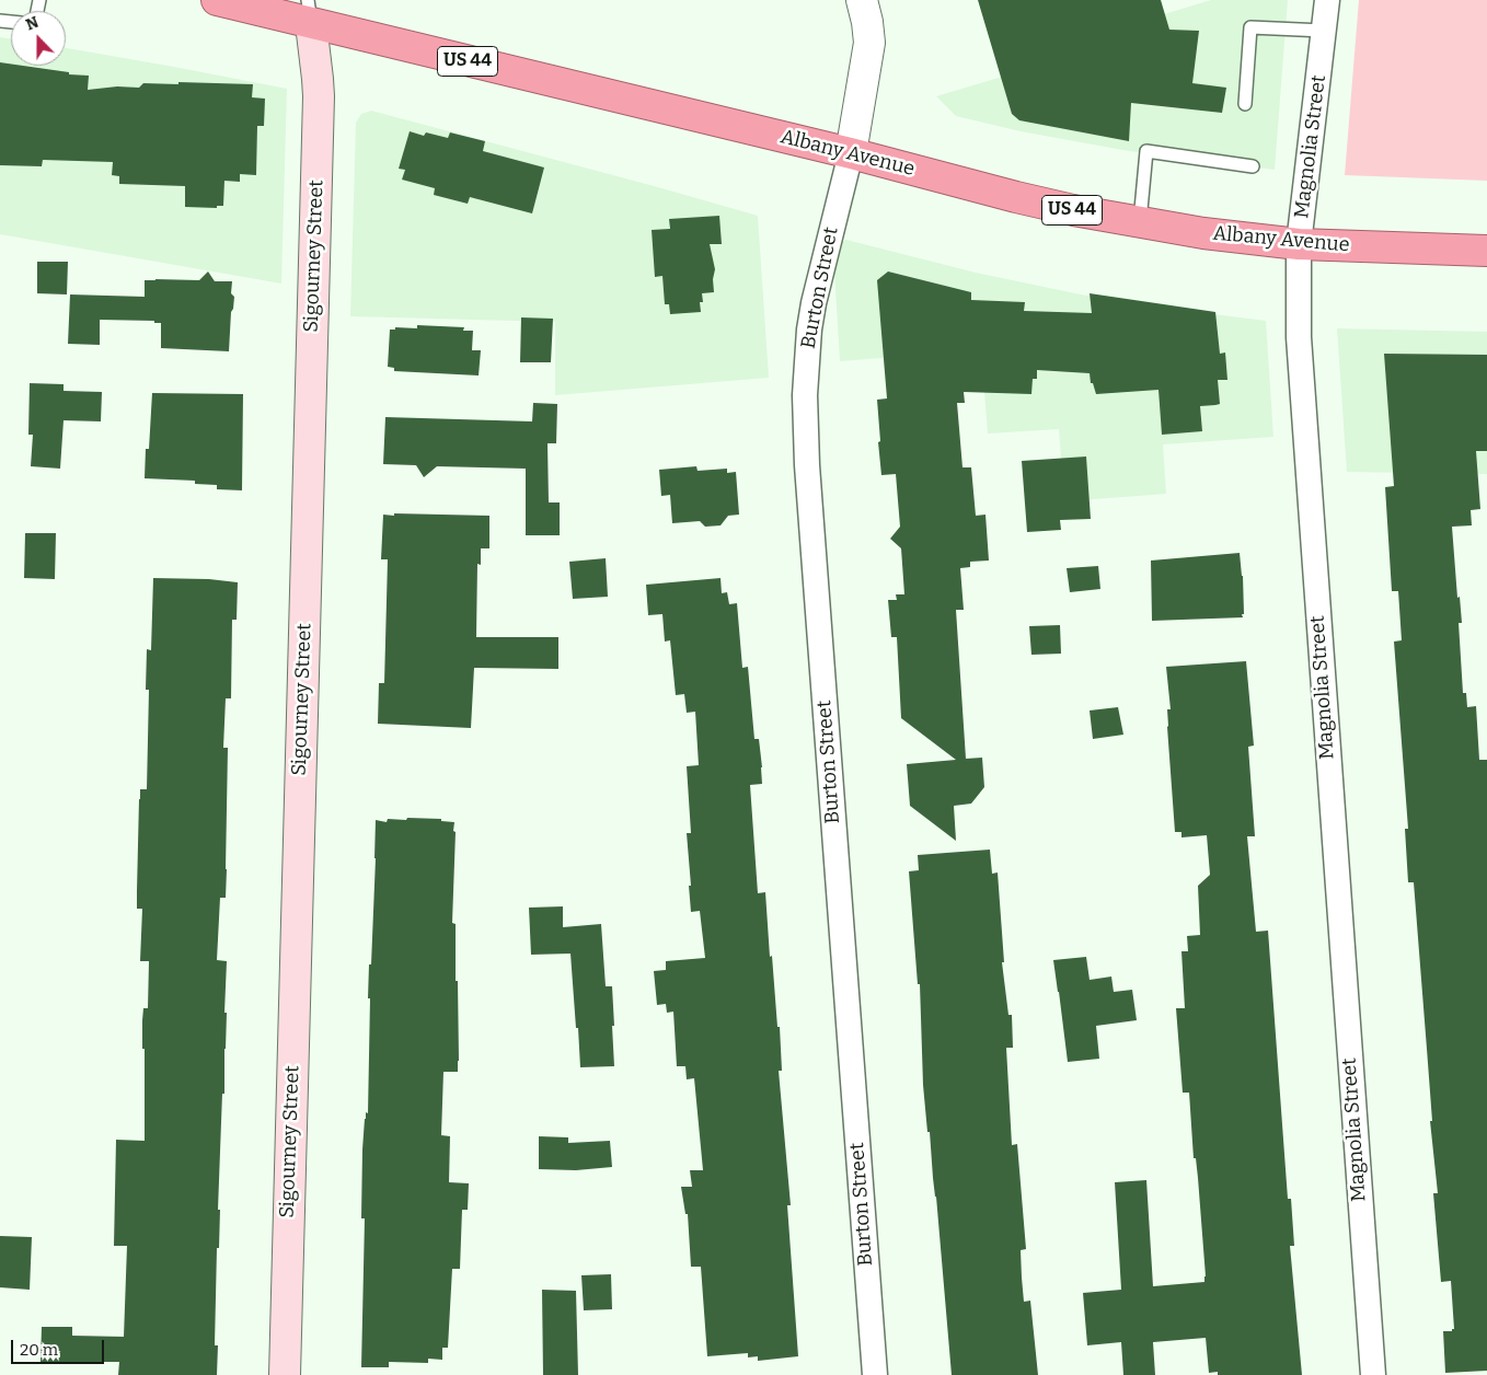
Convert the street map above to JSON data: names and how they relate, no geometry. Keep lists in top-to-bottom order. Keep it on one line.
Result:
{"streets":{"highway":["US 44","Albany Avenue"],"main road":["Sigourney Street"],"street":["Magnolia Street","Burton Street"]},"crossings":[["Magnolia Street","Albany Avenue"],["Albany Avenue","Sigourney Street"],["Albany Avenue","Burton Street"]],"scale_bar":"20 m","north":"top"}
